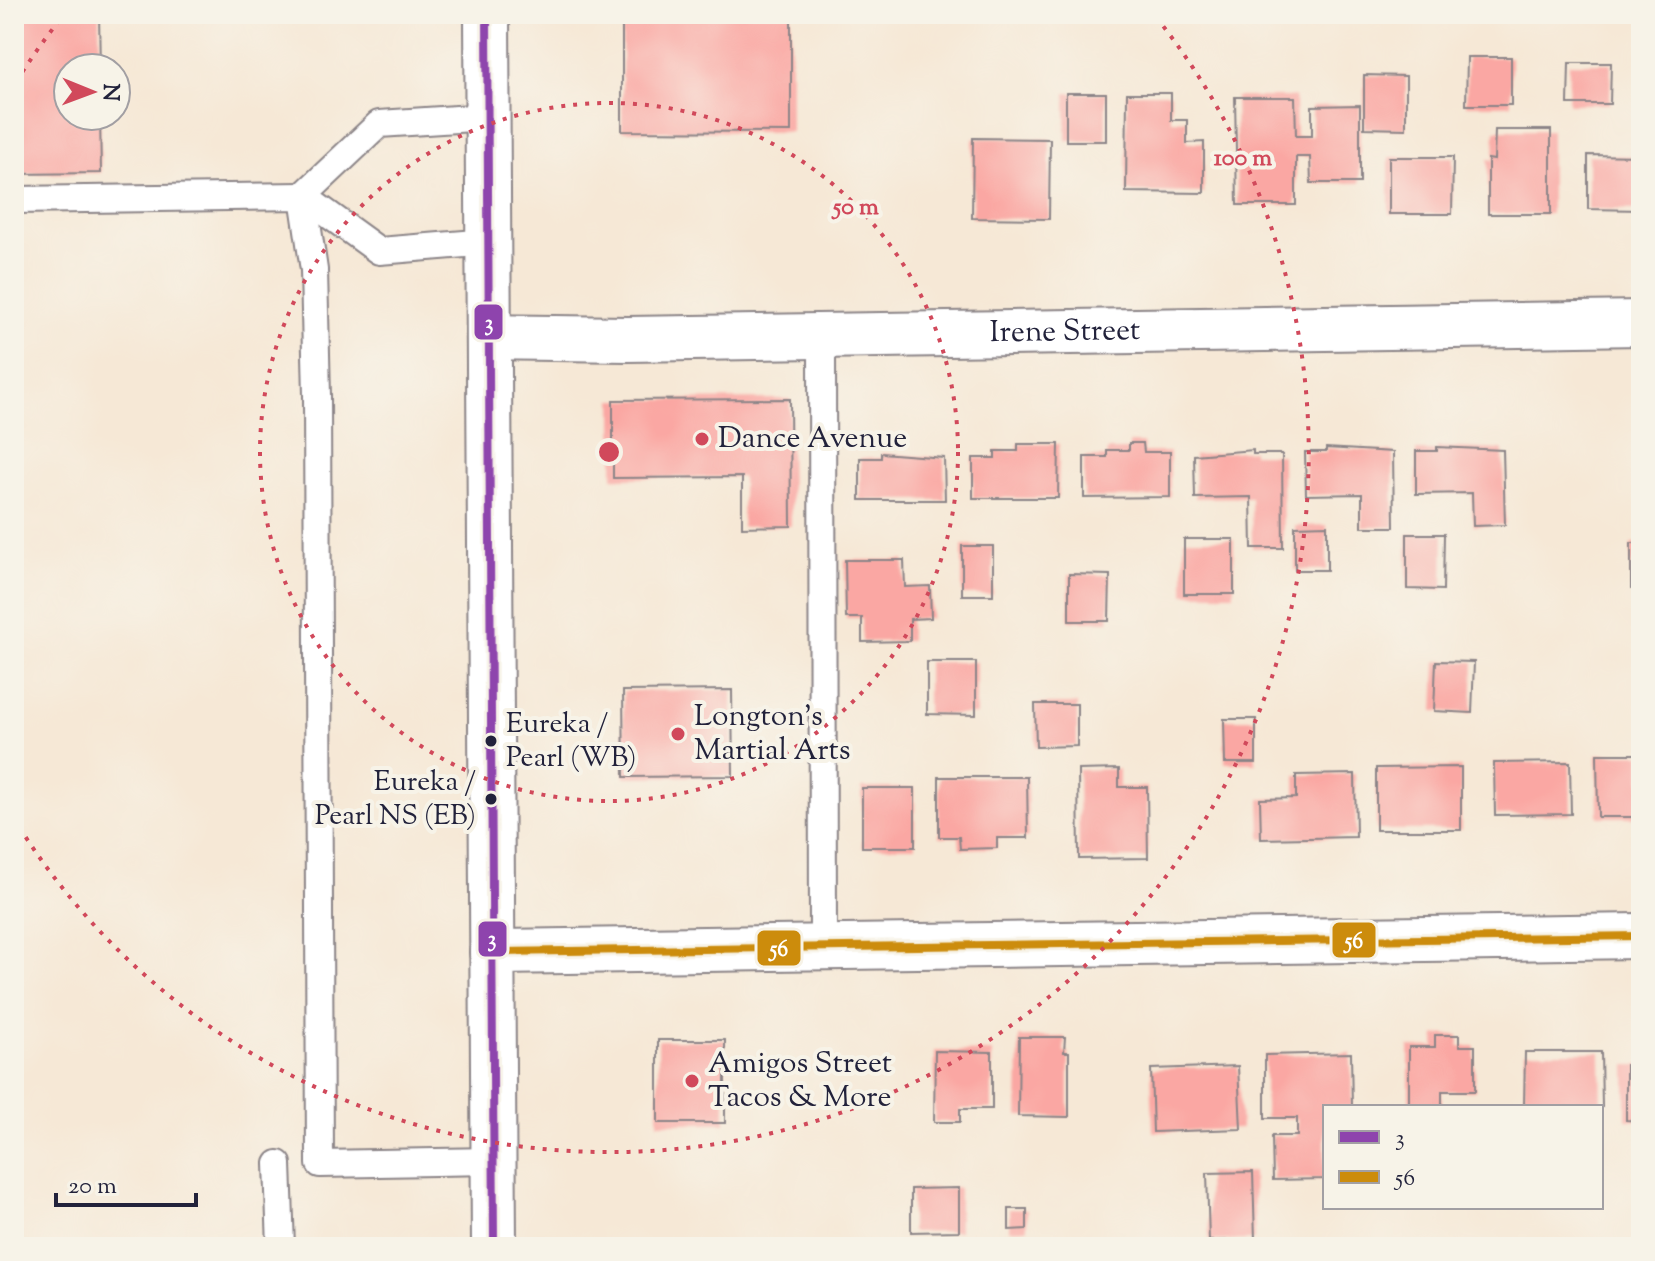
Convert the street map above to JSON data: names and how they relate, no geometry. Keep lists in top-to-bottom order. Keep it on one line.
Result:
{"streets":{"street":["Irene Street"]},"places":["Dance Avenue","Longton's Martial Arts","Eureka / Pearl (WB)","Eureka / Pearl NS (EB)","Amigos Street Tacos & More"],"lines":["transit line 3","transit line 56"],"legend":["3","56"],"scale_bar":"20 m","north":"right","rings":["100 m","50 m"]}
